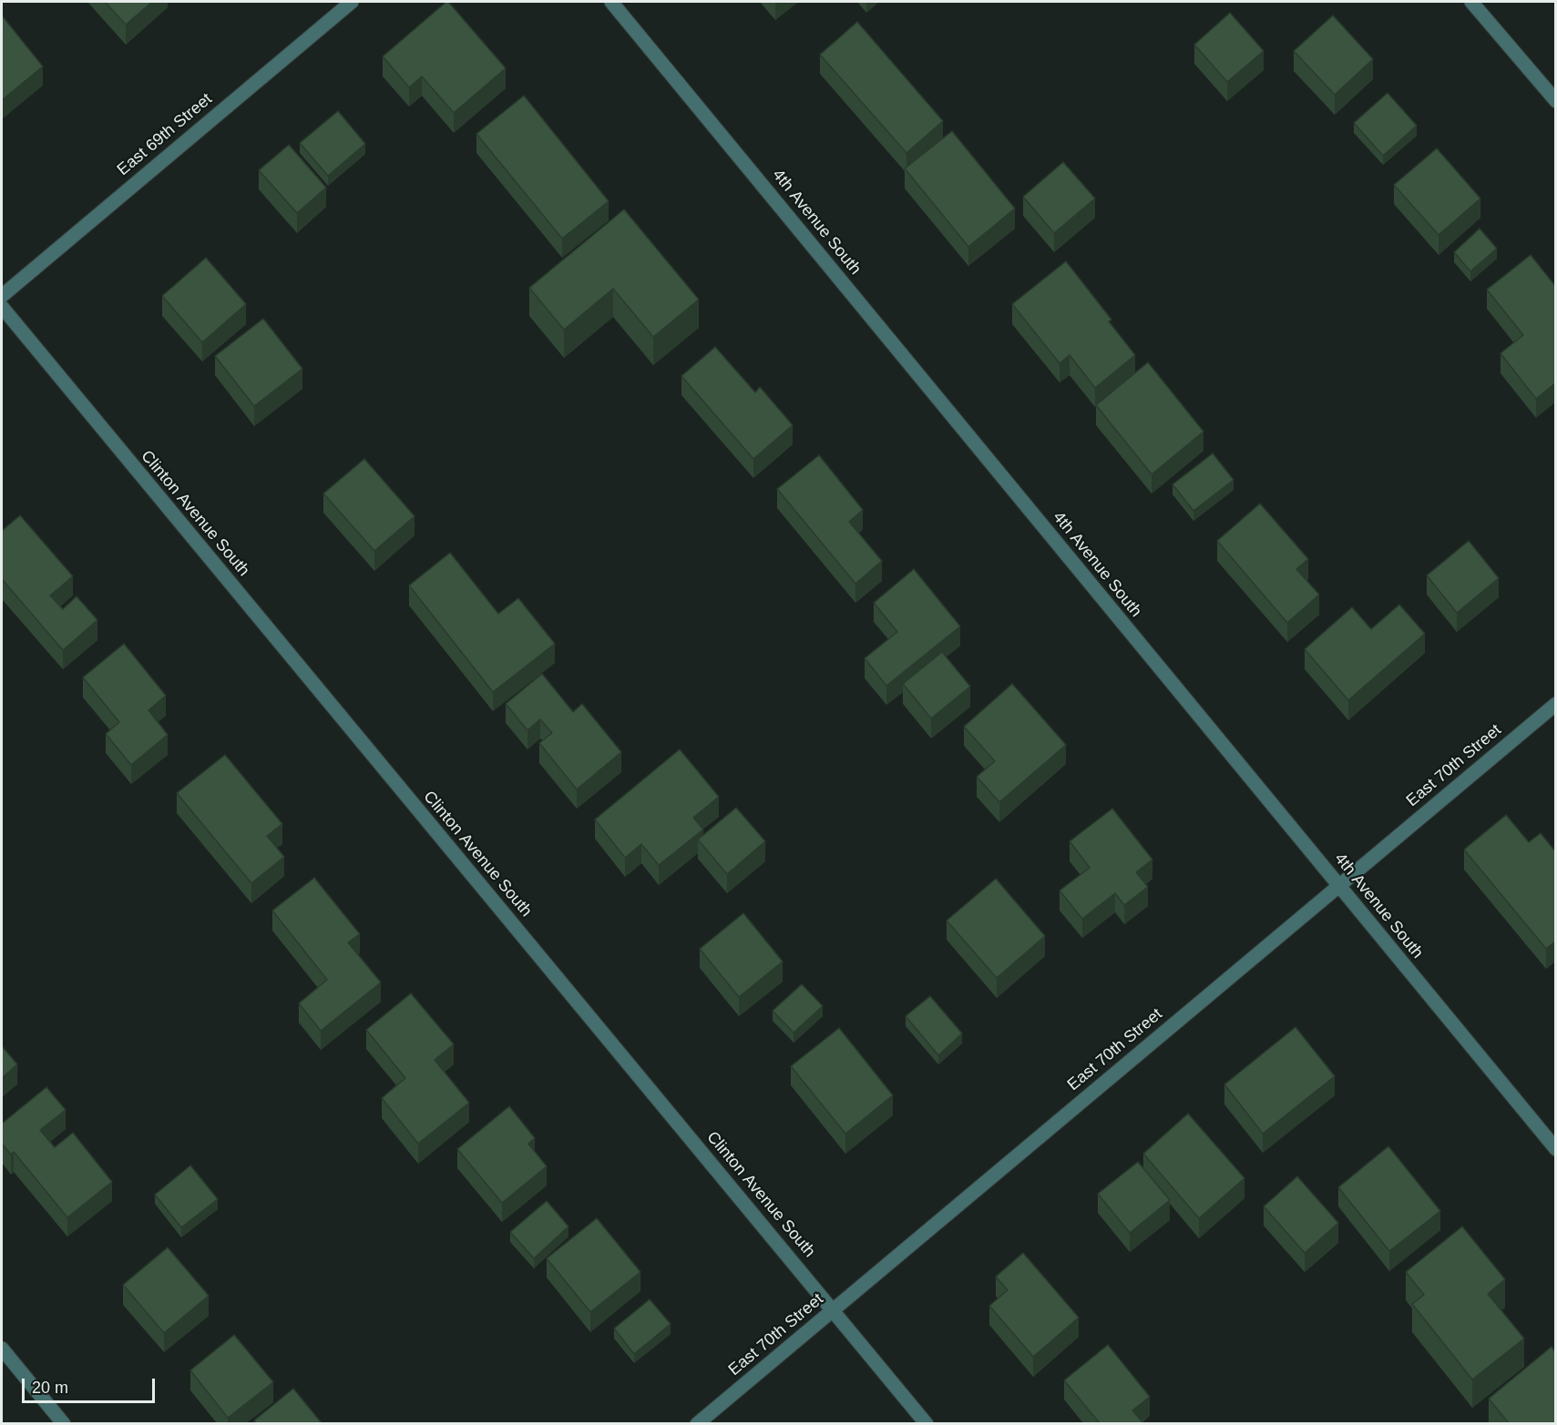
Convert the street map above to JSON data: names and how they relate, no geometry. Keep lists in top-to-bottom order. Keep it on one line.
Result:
{"streets":{"street":["East 69th Street","4th Avenue South","Clinton Avenue South","East 70th Street"]},"crossings":[["4th Avenue South","East 70th Street"],["Clinton Avenue South","East 70th Street"]],"scale_bar":"20 m"}
